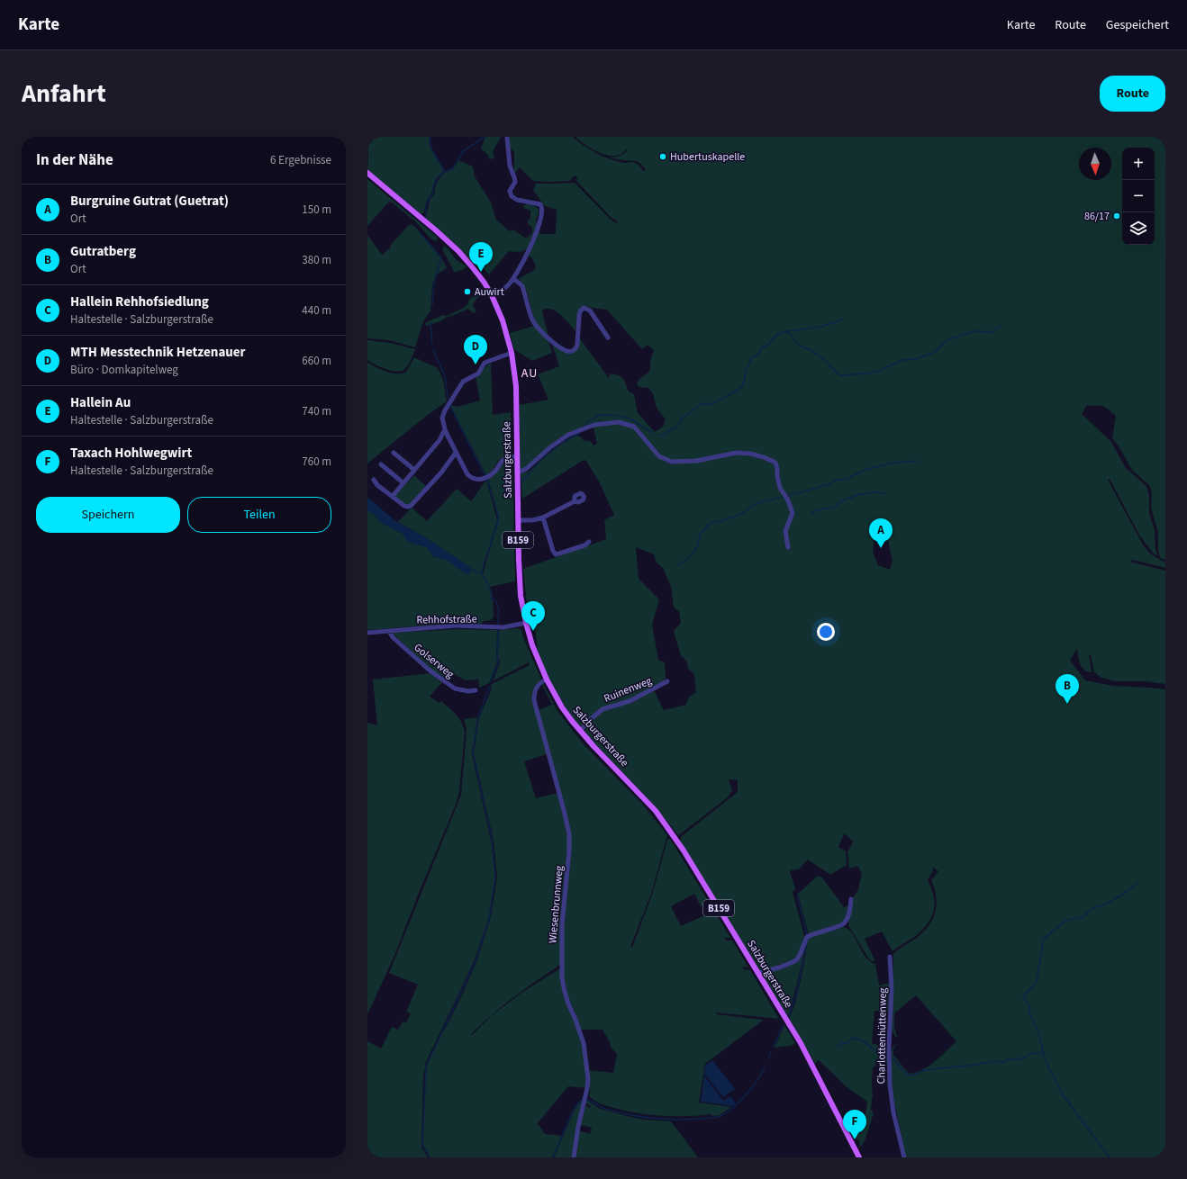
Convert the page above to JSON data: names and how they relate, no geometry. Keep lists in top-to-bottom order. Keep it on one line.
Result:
{"streets":{"main road":["Salzburgerstraße","B159"],"street":["Rehhofstraße","Golserweg","Ruinenweg","Wiesenbrunnweg","Charlottenhüttenweg"]},"crossings":[["Salzburgerstraße","Rehhofstraße"],["Salzburgerstraße","Ruinenweg"],["Salzburgerstraße","Wiesenbrunnweg"],["Rehhofstraße","Golserweg"]],"districts":["AU"],"places":["Hubertuskapelle","86/17","Auwirt"],"north":"bottom","page":{"header":"Karte","nav":["Karte","Route","Gespeichert"],"title":"Anfahrt","buttons":["Route",["Speichern","Teilen"]],"heading":["In der Nähe","6 Ergebnisse"],"map_buttons":["+","−"],"list":[{"mark":"A","name":"Burgruine Gutrat (Guetrat)","note":"Ort","value":"150 m"},{"mark":"B","name":"Gutratberg","note":"Ort","value":"380 m"},{"mark":"C","name":"Hallein Rehhofsiedlung","note":"Haltestelle · Salzburgerstraße","value":"440 m"},{"mark":"D","name":"MTH Messtechnik Hetzenauer","note":"Büro · Domkapitelweg","value":"660 m"},{"mark":"E","name":"Hallein Au","note":"Haltestelle · Salzburgerstraße","value":"740 m"},{"mark":"F","name":"Taxach Hohlwegwirt","note":"Haltestelle · Salzburgerstraße","value":"760 m"}],"pins":["E","D","A","C","B","F"]}}
